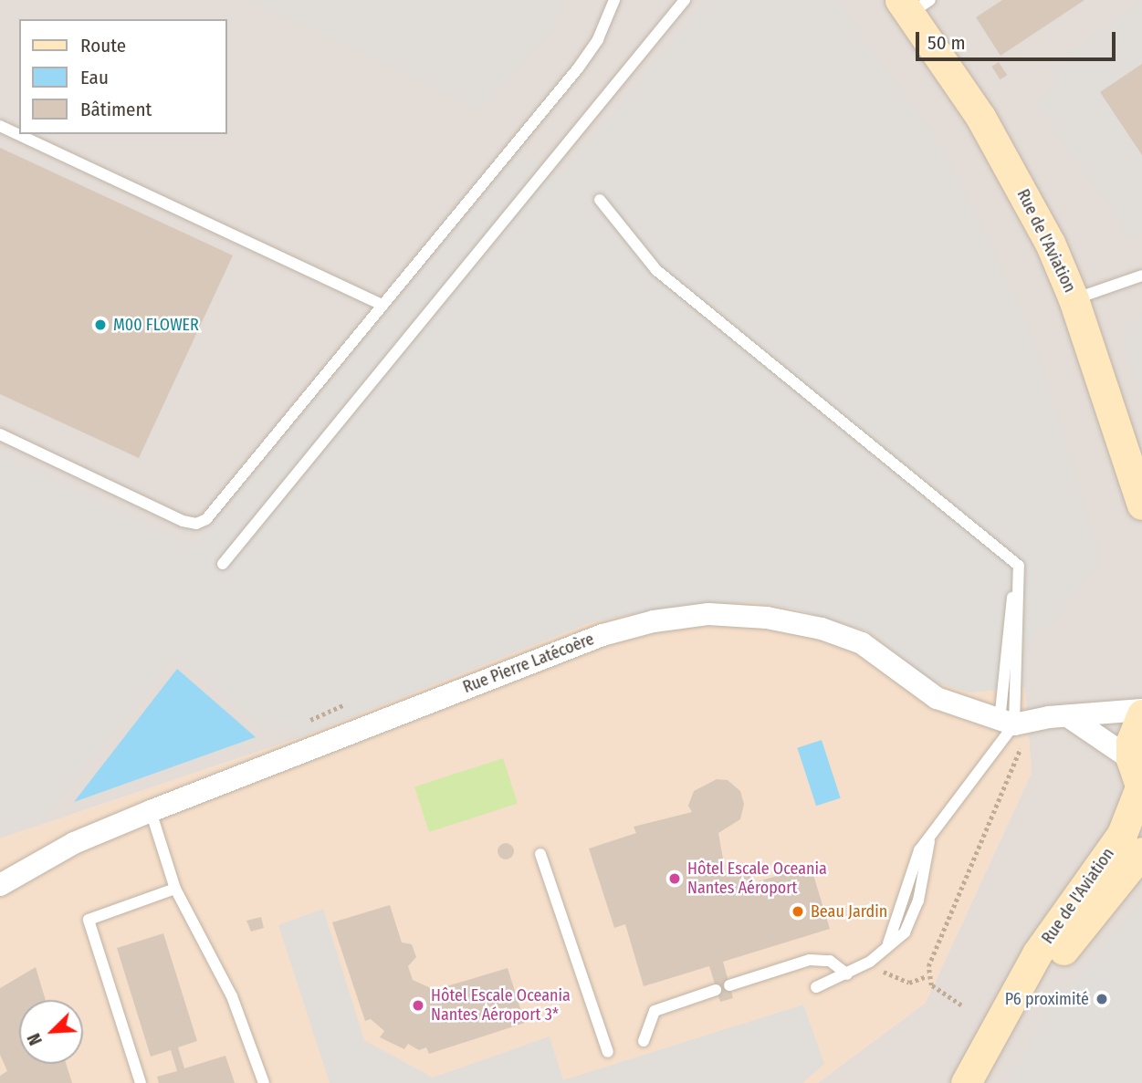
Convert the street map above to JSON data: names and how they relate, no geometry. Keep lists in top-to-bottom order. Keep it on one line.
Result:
{"streets":{"main road":["Rue de l'Aviation"],"street":["Rue Pierre Latécoère"]},"places":["M00 FLOWER","Hôtel Escale Oceania Nantes Aéroport","Beau Jardin","P6 proximité","Hôtel Escale Oceania Nantes Aéroport 3*"],"legend":["Route","Eau","Bâtiment"],"scale_bar":"50 m","north":"bottom left"}
